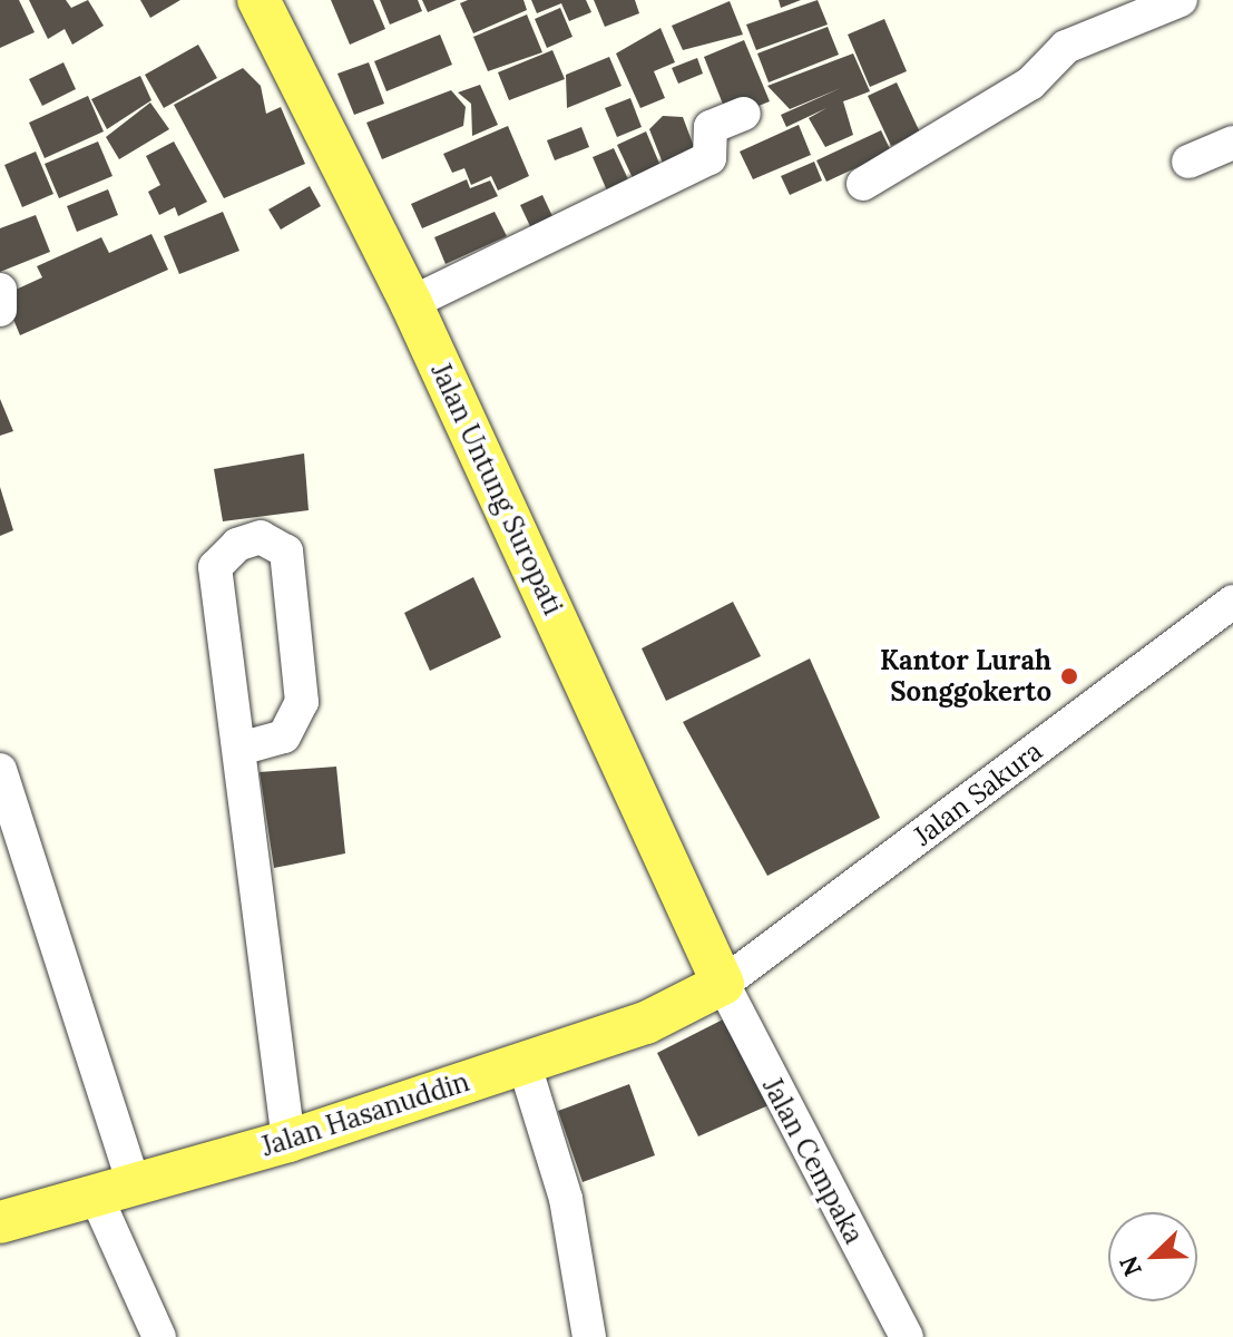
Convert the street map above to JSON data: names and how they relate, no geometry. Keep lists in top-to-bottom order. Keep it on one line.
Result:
{"streets":{"main road":["Jalan Untung Suropati","Jalan Hasanuddin"],"street":["Jalan Sakura","Jalan Cempaka"]},"crossings":[["Jalan Untung Suropati","Jalan Sakura"],["Jalan Untung Suropati","Jalan Hasanuddin"],["Jalan Untung Suropati","Jalan Cempaka"],["Jalan Sakura","Jalan Hasanuddin"],["Jalan Sakura","Jalan Cempaka"],["Jalan Hasanuddin","Jalan Cempaka"]],"places":["Kantor Lurah Songgokerto"],"north":"bottom left"}
